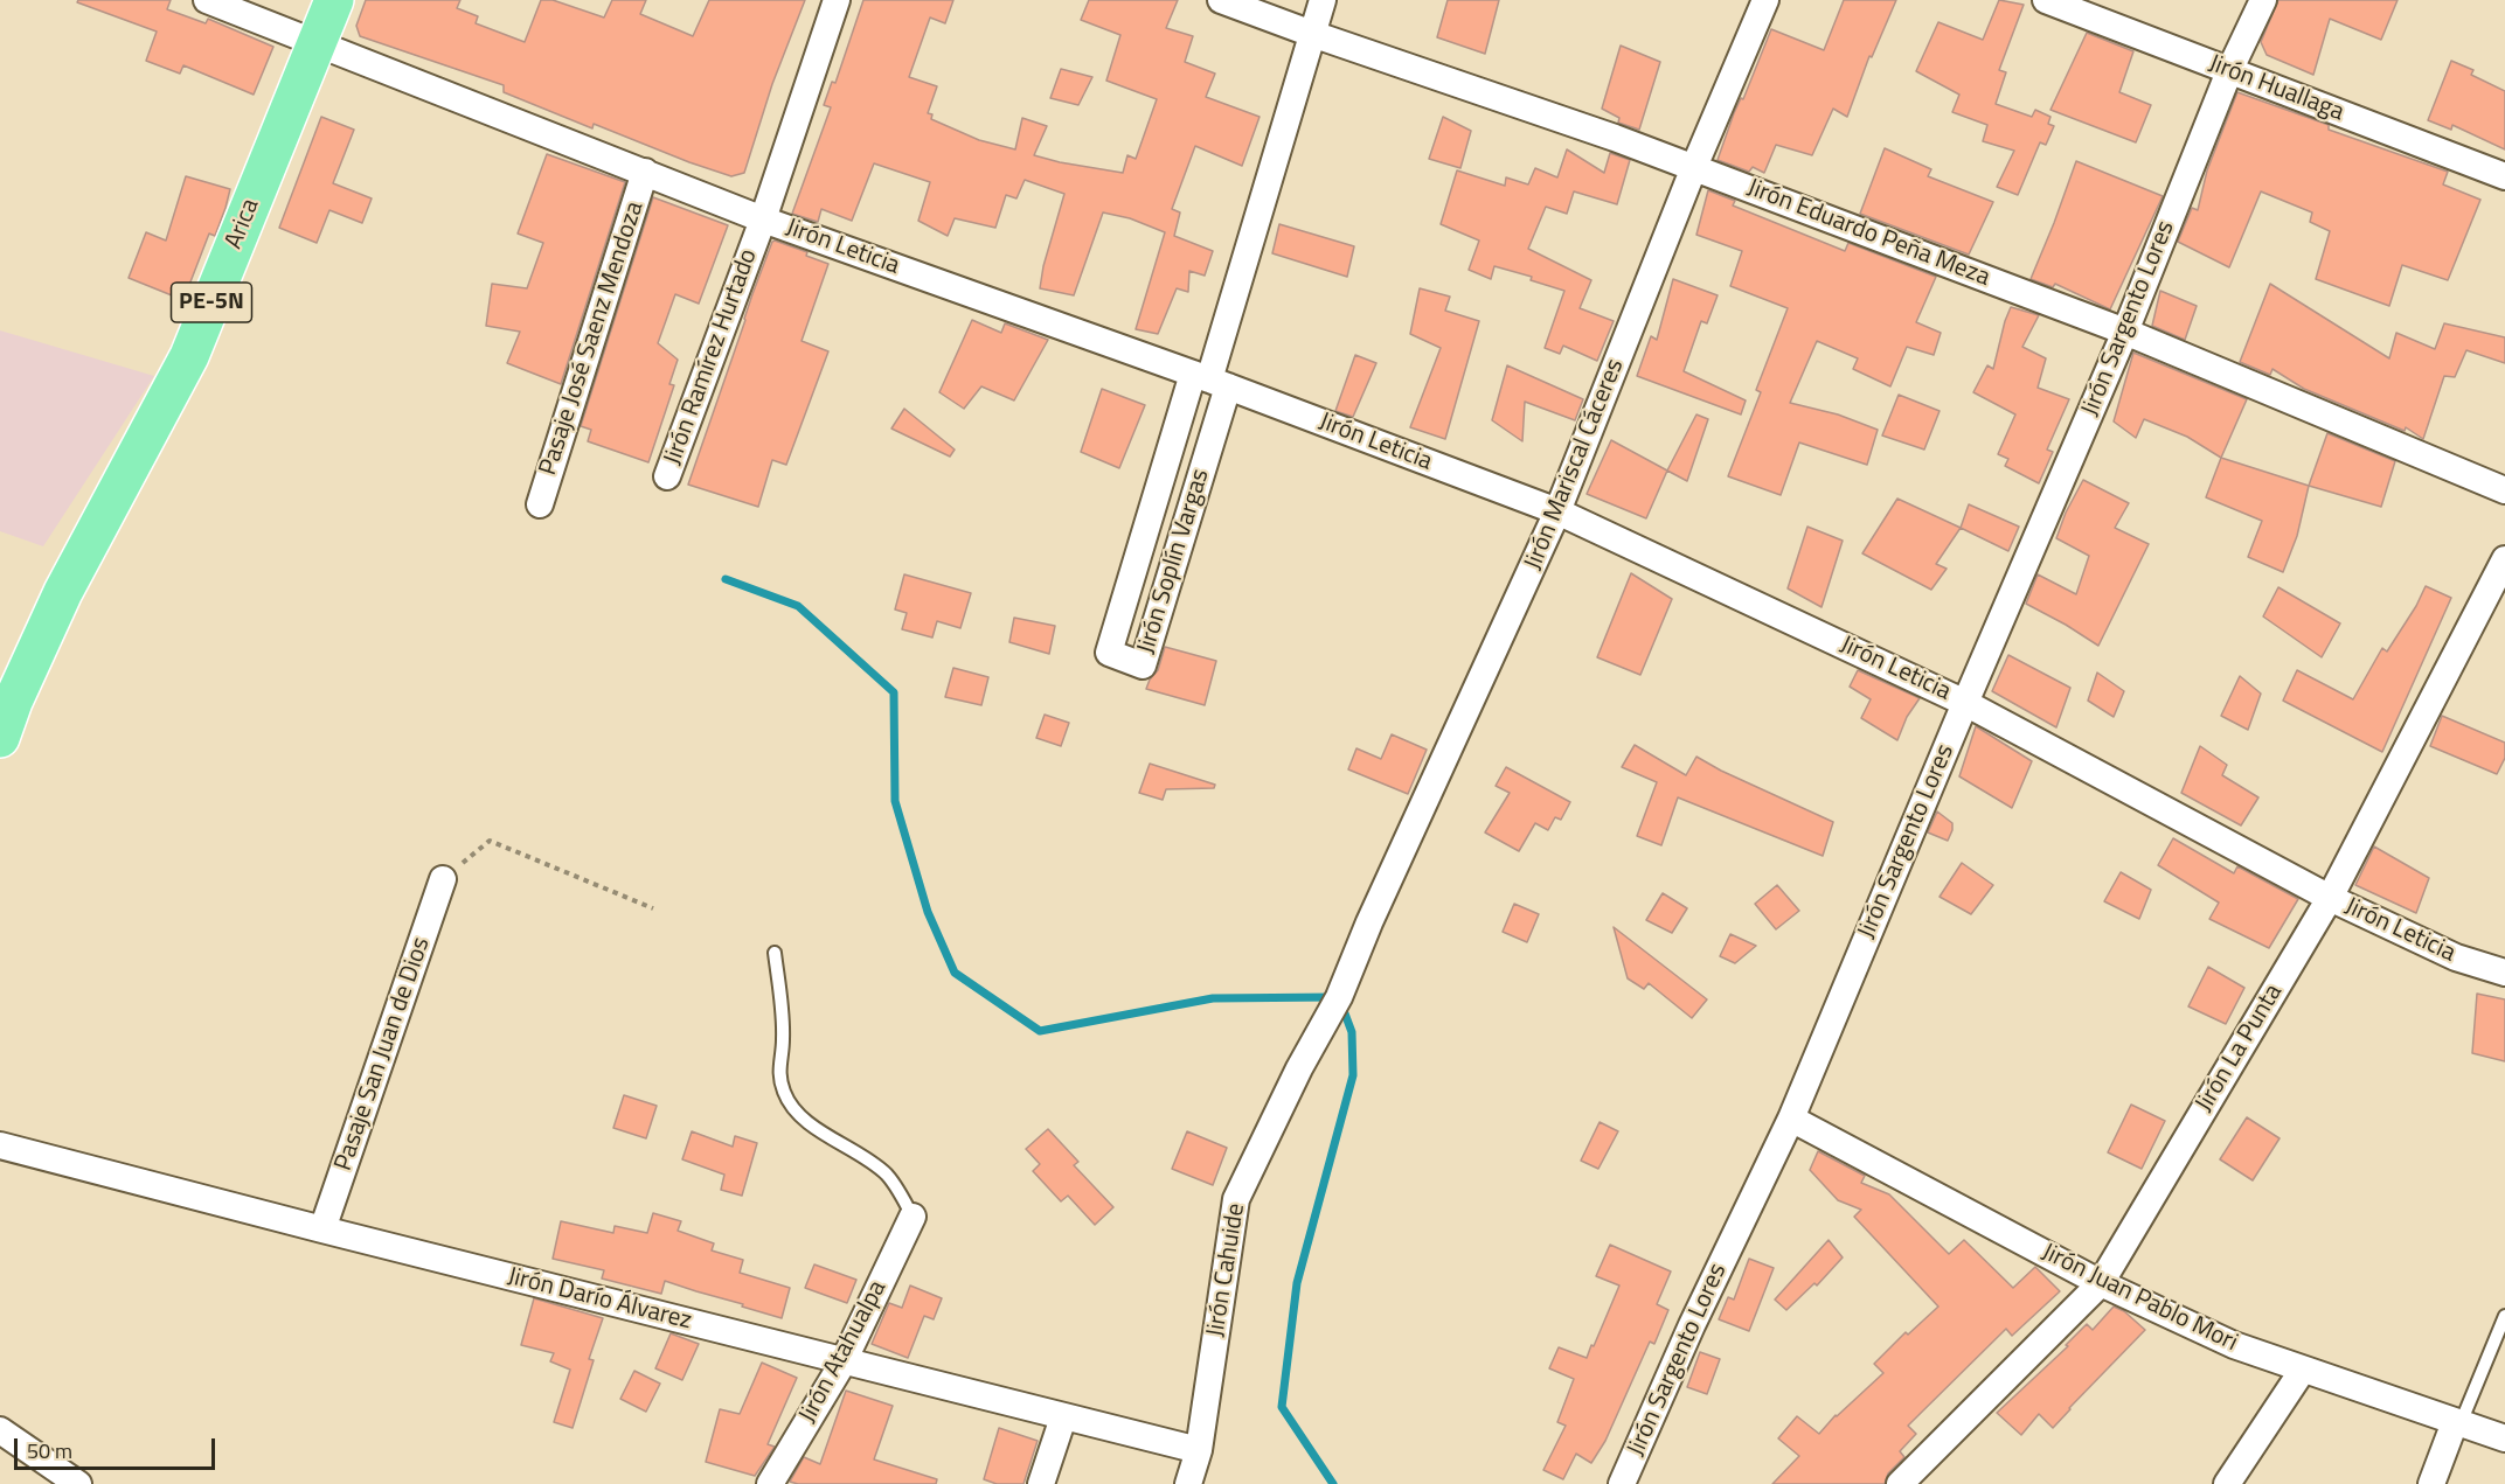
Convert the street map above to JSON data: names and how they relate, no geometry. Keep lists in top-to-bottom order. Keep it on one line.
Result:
{"streets":{"highway":["Arica","PE-5N"],"street":["Jirón Huallaga","Jirón Eduardo Peña Meza","Jirón Leticia","Jirón Sargento Lores","Pasaje José Saenz Mendoza","Jirón Ramírez Hurtado","Jirón Mariscal Cáceres","Jirón Soplín Vargas","Jirón La Punta","Pasaje San Juan de Dios","Jirón Cahuide","Jirón Juan Pablo Mori","Jirón Darío Álvarez","Jirón Atahualpa"]},"crossings":[["Jirón Huallaga","Jirón Sargento Lores"],["Arica","Jirón Leticia"],["Jirón Eduardo Peña Meza","Jirón Sargento Lores"],["Jirón Eduardo Peña Meza","Jirón Mariscal Cáceres"],["Jirón Eduardo Peña Meza","Jirón Soplín Vargas"],["Jirón Leticia","Jirón Sargento Lores"],["Jirón Leticia","Pasaje José Saenz Mendoza"],["Jirón Leticia","Jirón Ramírez Hurtado"],["Jirón Leticia","Jirón Mariscal Cáceres"],["Jirón Leticia","Jirón Soplín Vargas"],["Jirón Leticia","Jirón La Punta"],["Jirón Sargento Lores","Jirón Juan Pablo Mori"],["Jirón Mariscal Cáceres","Jirón Cahuide"],["Jirón La Punta","Jirón Juan Pablo Mori"],["Pasaje San Juan de Dios","Jirón Darío Álvarez"],["Jirón Cahuide","Jirón Darío Álvarez"],["Jirón Darío Álvarez","Jirón Atahualpa"]],"scale_bar":"50 m"}
